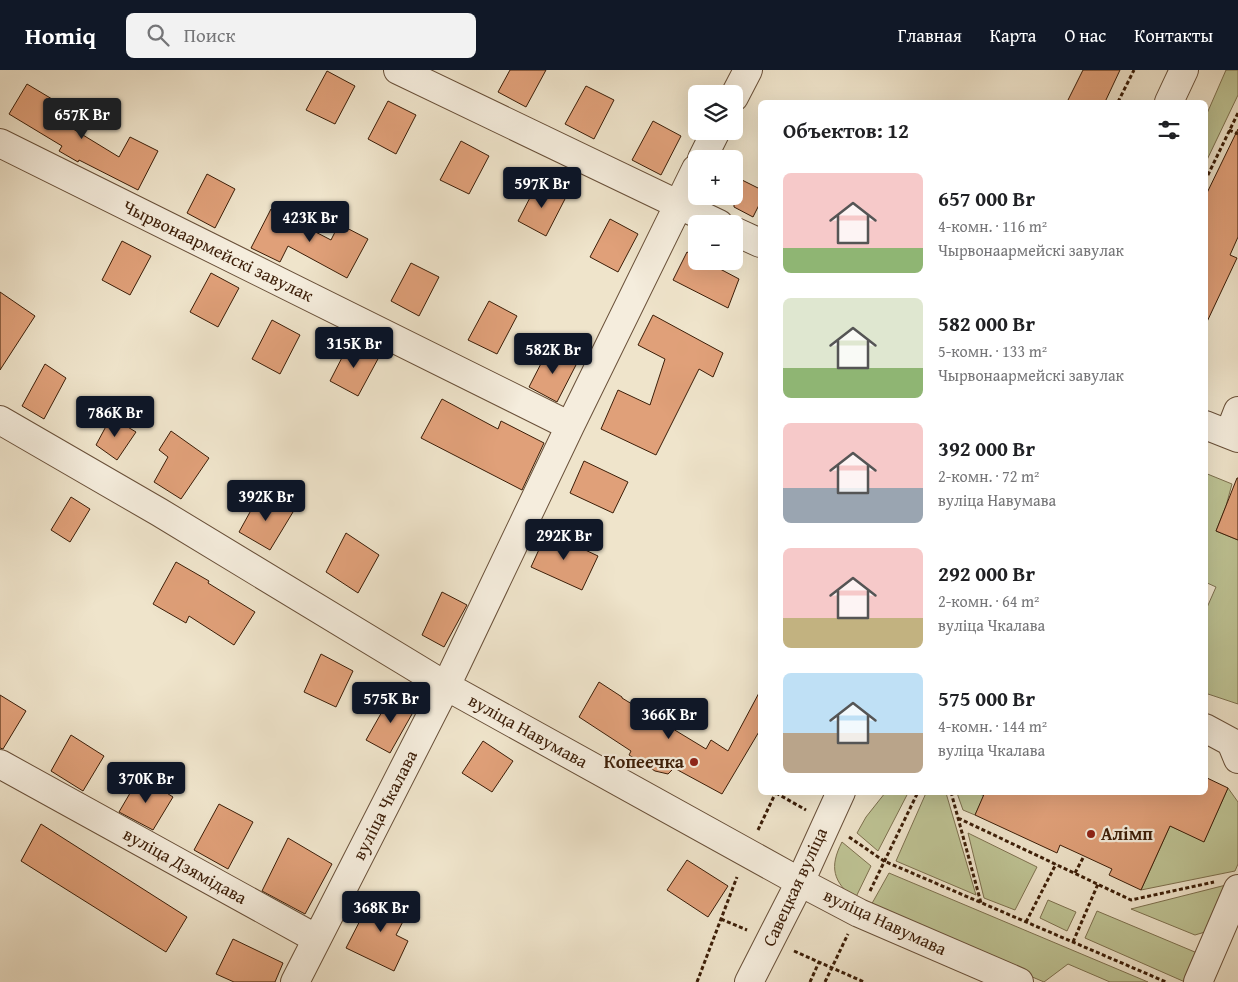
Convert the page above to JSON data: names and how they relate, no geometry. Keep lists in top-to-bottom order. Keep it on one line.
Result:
{"streets":{"street":["Чырвонаармейскі завулак","вуліца Навумава","вуліца Чкалава","вуліца Дзямідава","Савецкая вуліца"]},"crossings":[["Чырвонаармейскі завулак","вуліца Чкалава"],["вуліца Навумава","вуліца Чкалава"],["вуліца Навумава","Савецкая вуліца"],["вуліца Чкалава","вуліца Дзямідава"]],"places":["Копеечка","Алімп"],"page":{"header":"Homiq","search":"Поиск","nav":["Главная","Карта","О нас","Контакты"],"map_buttons":["+","−"],"price":["657K Br","597K Br","423K Br","315K Br","582K Br","786K Br","392K Br","292K Br","575K Br","366K Br","370K Br","368K Br"],"heading":"Объектов: 12","list":[{"name":"657 000 Br","note":"4-комн. · 116 m² · Чырвонаармейскі завулак"},{"name":"582 000 Br","note":"5-комн. · 133 m² · Чырвонаармейскі завулак"},{"name":"392 000 Br","note":"2-комн. · 72 m² · вуліца Навумава"},{"name":"292 000 Br","note":"2-комн. · 64 m² · вуліца Чкалава"},{"name":"575 000 Br","note":"4-комн. · 144 m² · вуліца Чкалава"}]}}
